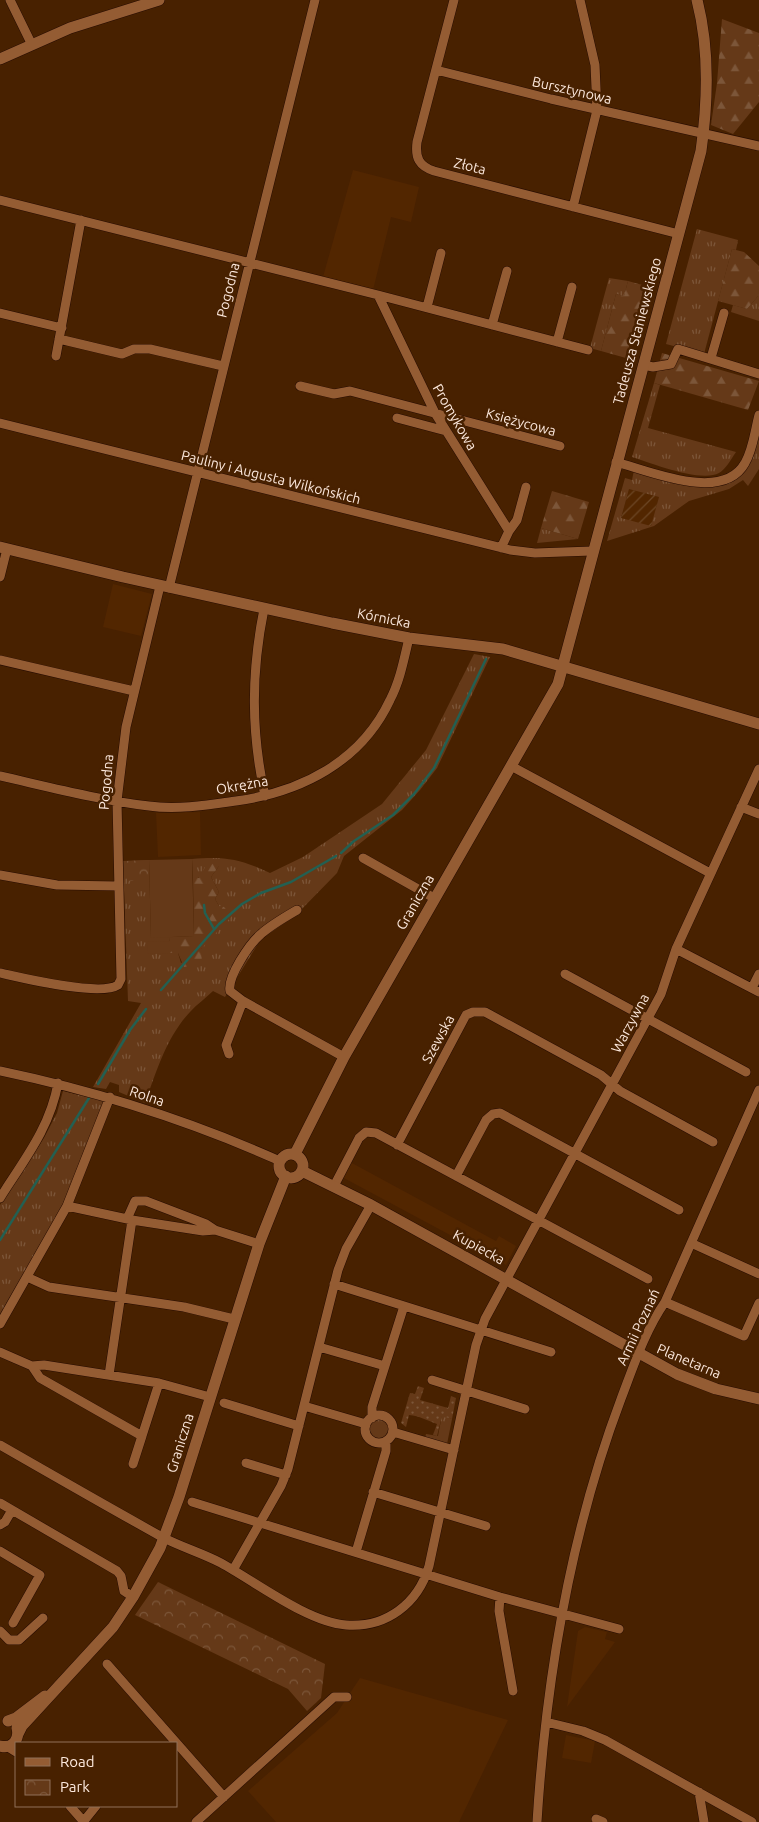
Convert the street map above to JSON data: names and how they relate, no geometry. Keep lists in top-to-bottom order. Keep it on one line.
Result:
{"streets":{"street":["Bursztynowa","Złota","Pogodna","Tadeusza Staniewskiego","Promykowa","Księżycowa","Pauliny i Augusta Wilkońskich","Kórnicka","Okrężna","Graniczna","Warzywna","Szewska","Rolna","Kupiecka","Armii Poznań","Planetarna"]},"crossings":[["Bursztynowa","Złota"],["Bursztynowa","Tadeusza Staniewskiego"],["Złota","Tadeusza Staniewskiego"],["Pogodna","Pauliny i Augusta Wilkońskich"],["Pogodna","Kórnicka"],["Pogodna","Okrężna"],["Tadeusza Staniewskiego","Pauliny i Augusta Wilkońskich"],["Tadeusza Staniewskiego","Kórnicka"],["Tadeusza Staniewskiego","Graniczna"],["Promykowa","Księżycowa"],["Kórnicka","Okrężna"],["Kórnicka","Graniczna"],["Graniczna","Warzywna"],["Graniczna","Rolna"],["Graniczna","Kupiecka"],["Warzywna","Szewska"],["Warzywna","Kupiecka"],["Rolna","Kupiecka"],["Kupiecka","Armii Poznań"],["Kupiecka","Planetarna"],["Armii Poznań","Planetarna"]],"legend":["Road","Park"]}
